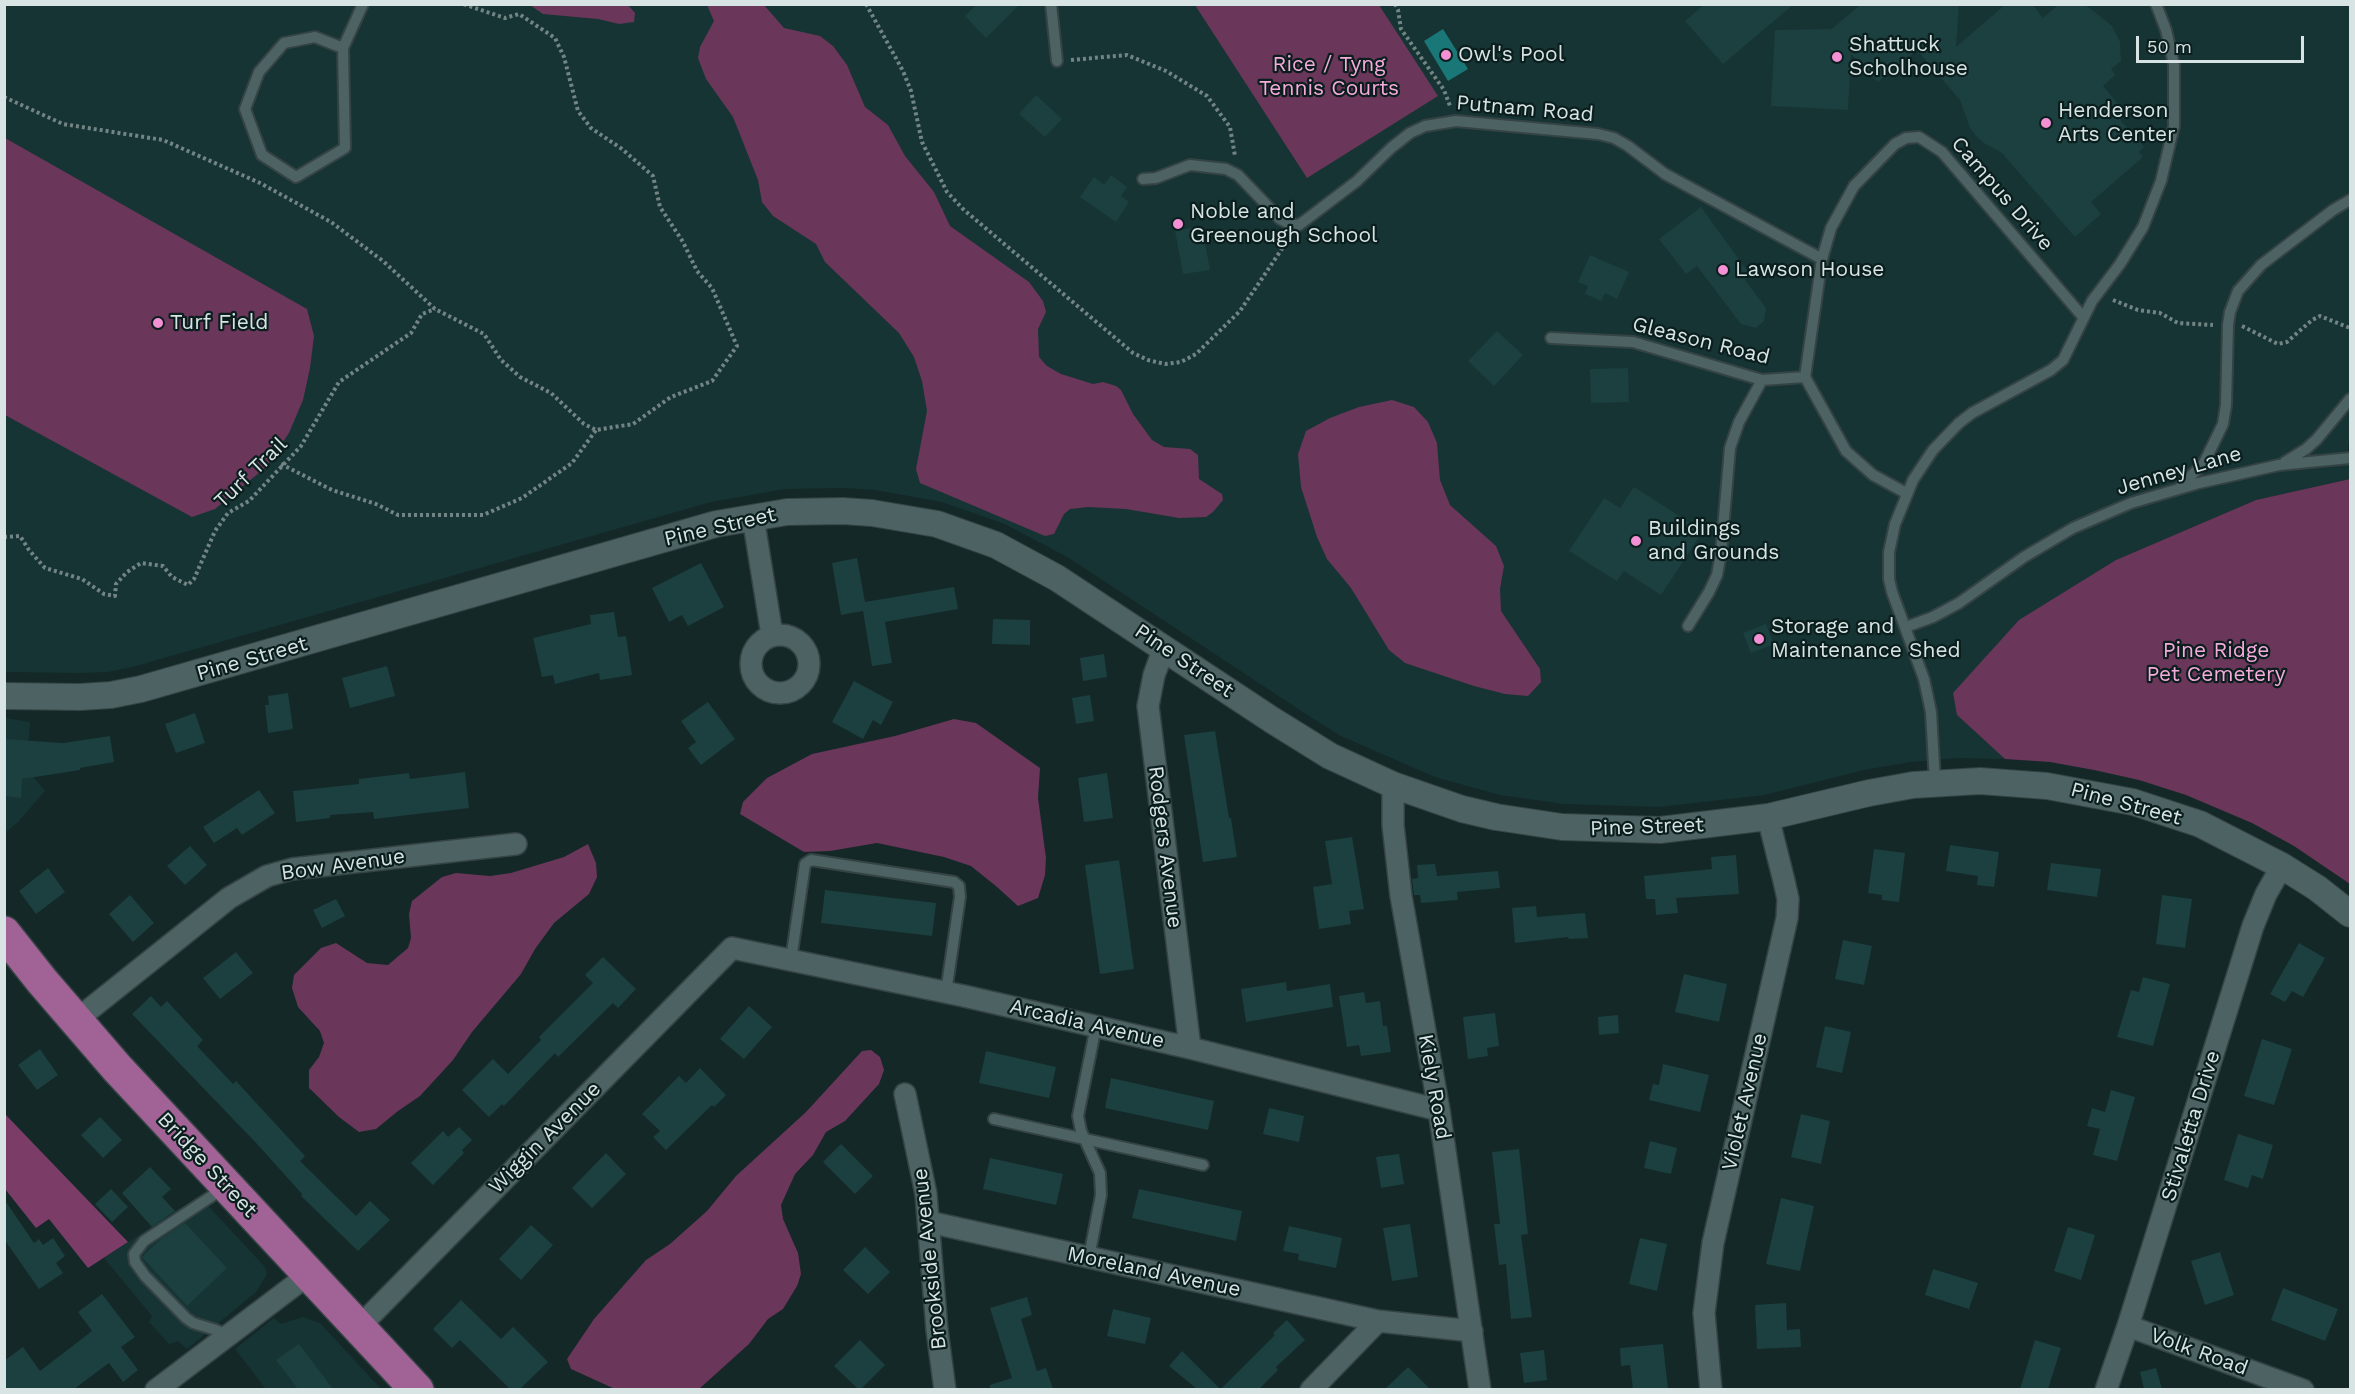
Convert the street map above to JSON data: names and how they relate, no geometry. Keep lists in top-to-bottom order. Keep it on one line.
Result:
{"streets":{"main road":["Bridge Street"],"street":["Pine Street","Rodgers Avenue","Bow Avenue","Arcadia Avenue","Kiely Road","Violet Avenue","Stivaletta Drive","Wiggin Avenue","Brookside Avenue","Moreland Avenue","Volk Road"],"lane":["Putnam Road","Campus Drive","Gleason Road","Jenney Lane"],"path":["Turf Trail"]},"crossings":[["Putnam Road","Campus Drive"],["Campus Drive","Gleason Road"],["Pine Street","Rodgers Avenue"],["Pine Street","Kiely Road"],["Pine Street","Violet Avenue"],["Pine Street","Stivaletta Drive"],["Rodgers Avenue","Arcadia Avenue"],["Bow Avenue","Bridge Street"],["Arcadia Avenue","Kiely Road"],["Arcadia Avenue","Wiggin Avenue"],["Kiely Road","Moreland Avenue"],["Stivaletta Drive","Volk Road"],["Wiggin Avenue","Bridge Street"],["Brookside Avenue","Moreland Avenue"]],"parks":["Rice / Tyng Tennis Courts","Pine Ridge Pet Cemetery"],"places":["Owl's Pool","Shattuck Scholhouse","Henderson Arts Center","Noble and Greenough School","Lawson House","Turf Field","Buildings and Grounds","Storage and Maintenance Shed"],"scale_bar":"50 m"}
